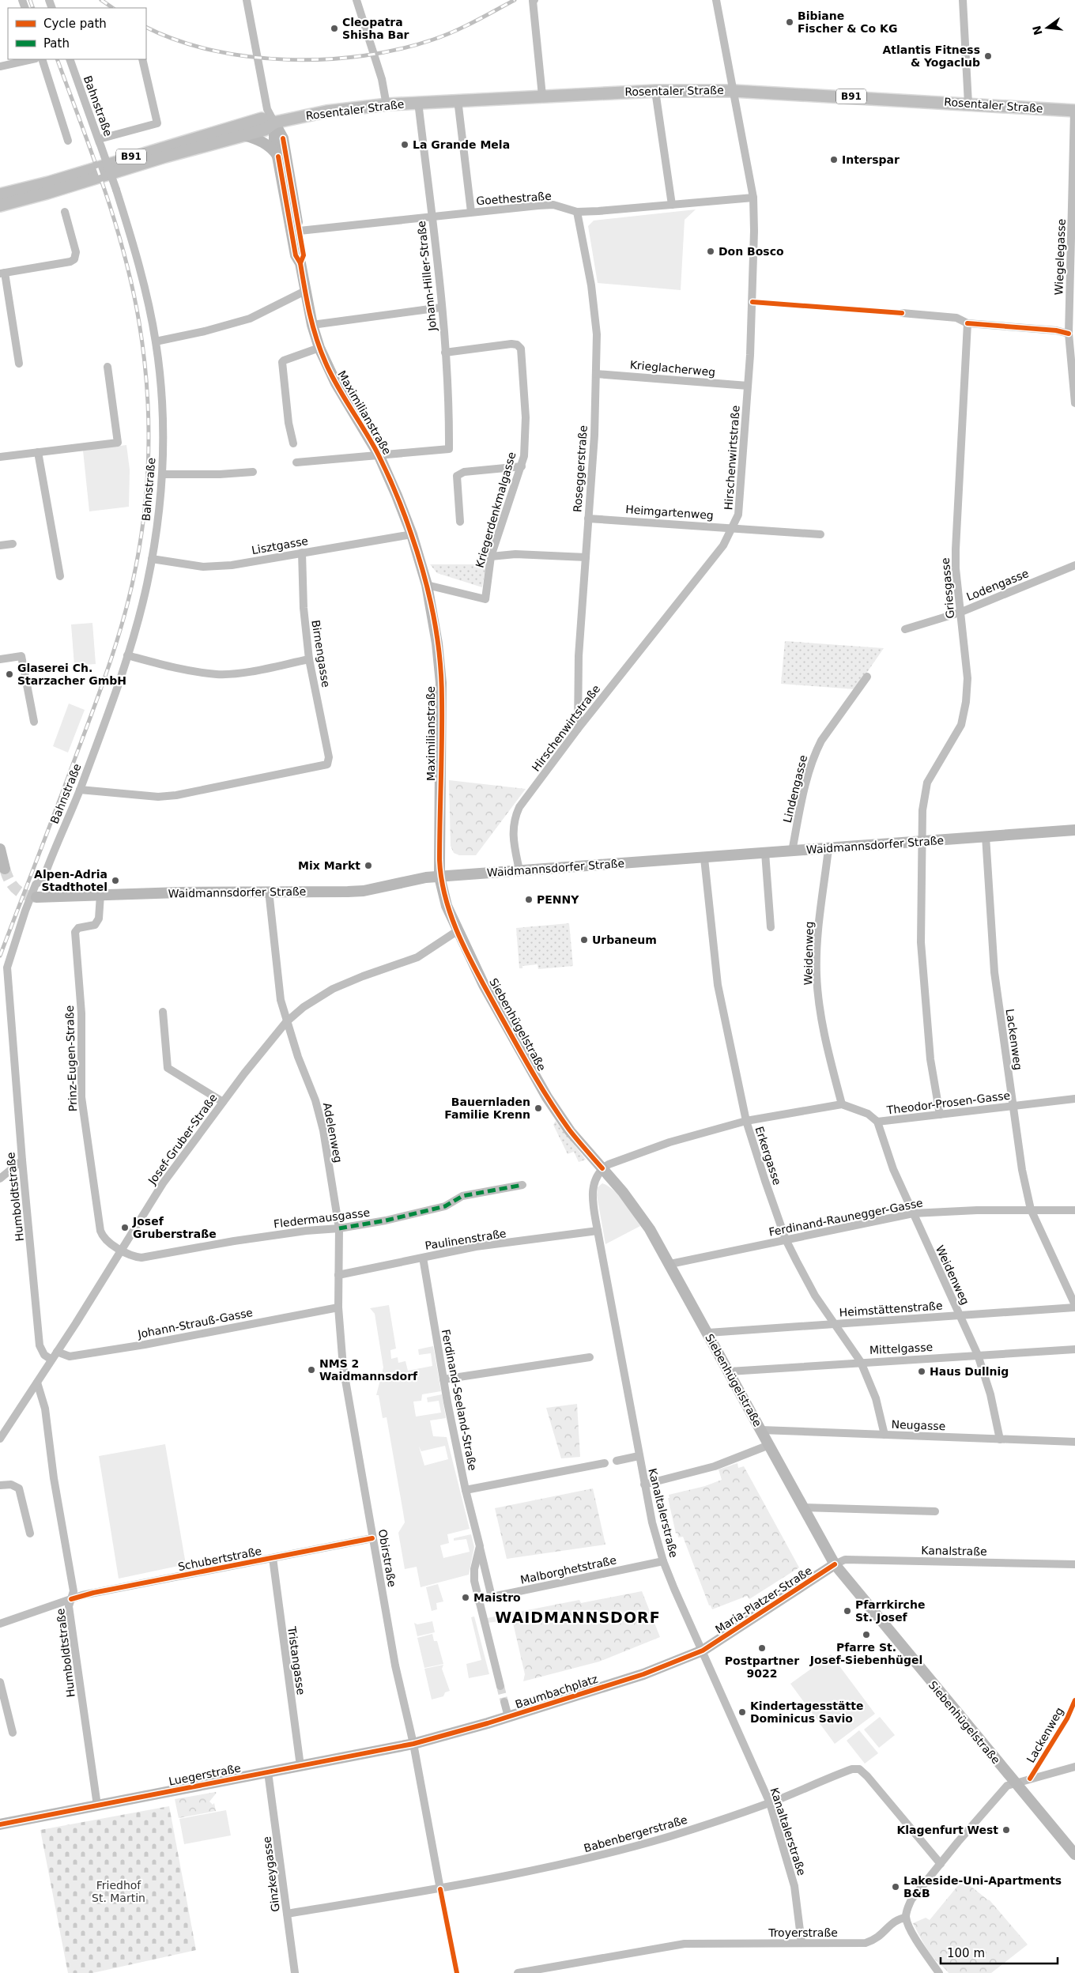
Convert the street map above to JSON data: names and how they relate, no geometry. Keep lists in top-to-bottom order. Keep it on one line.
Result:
{"streets":{"main road":["Rosentaler Straße","B91"],"street":["Bahnstraße","Goethestraße","Wiegelegasse","Johann-Hiller-Straße","Krieglacherweg","Maximilianstraße","Hirschenwirtstraße","Roseggerstraße","Kriegerdenkmalgasse","Heimgartenweg","Lisztgasse","Lodengasse","Griesgasse","Birnengasse","Lindengasse","Waidmannsdorfer Straße","Weidenweg","Siebenhügelstraße","Lackenweg","Prinz-Eugen-Straße","Theodor-Prosen-Gasse","Adelenweg","Josef-Gruber-Straße","Erkergasse","Humboldtstraße","Ferdinand-Raunegger-Gasse","Fledermausgasse","Paulinenstraße","Heimstättenstraße","Johann-Strauß-Gasse","Mittelgasse","Ferdinand-Seeland-Straße","Neugasse","Kanaltalerstraße","Kanalstraße","Obirstraße","Schubertstraße","Malborghetstraße","Maria-Platzer-Straße","Tristangasse","Baumbachplatz","Luegerstraße","Babenbergerstraße","Ginzkeygasse","Troyerstraße"]},"crossings":[["Rosentaler Straße","Wiegelegasse"],["Rosentaler Straße","Johann-Hiller-Straße"],["Rosentaler Straße","Maximilianstraße"],["Rosentaler Straße","Hirschenwirtstraße"],["Bahnstraße","Lisztgasse"],["Bahnstraße","Birnengasse"],["Bahnstraße","Humboldtstraße"],["Goethestraße","Johann-Hiller-Straße"],["Goethestraße","Maximilianstraße"],["Goethestraße","Hirschenwirtstraße"],["Goethestraße","Roseggerstraße"],["Johann-Hiller-Straße","Maximilianstraße"],["Johann-Hiller-Straße","Kriegerdenkmalgasse"],["Krieglacherweg","Hirschenwirtstraße"],["Krieglacherweg","Roseggerstraße"],["Maximilianstraße","Kriegerdenkmalgasse"],["Maximilianstraße","Lisztgasse"],["Maximilianstraße","Waidmannsdorfer Straße"],["Maximilianstraße","Siebenhügelstraße"],["Hirschenwirtstraße","Roseggerstraße"],["Hirschenwirtstraße","Heimgartenweg"],["Hirschenwirtstraße","Waidmannsdorfer Straße"],["Roseggerstraße","Heimgartenweg"],["Lisztgasse","Birnengasse"],["Lodengasse","Griesgasse"],["Griesgasse","Waidmannsdorfer Straße"],["Griesgasse","Theodor-Prosen-Gasse"],["Lindengasse","Waidmannsdorfer Straße"],["Waidmannsdorfer Straße","Weidenweg"],["Waidmannsdorfer Straße","Siebenhügelstraße"],["Waidmannsdorfer Straße","Lackenweg"],["Waidmannsdorfer Straße","Prinz-Eugen-Straße"],["Waidmannsdorfer Straße","Adelenweg"],["Waidmannsdorfer Straße","Erkergasse"],["Weidenweg","Theodor-Prosen-Gasse"],["Weidenweg","Ferdinand-Raunegger-Gasse"],["Weidenweg","Heimstättenstraße"],["Weidenweg","Mittelgasse"],["Weidenweg","Neugasse"],["Siebenhügelstraße","Theodor-Prosen-Gasse"],["Siebenhügelstraße","Josef-Gruber-Straße"],["Siebenhügelstraße","Ferdinand-Raunegger-Gasse"],["Siebenhügelstraße","Heimstättenstraße"],["Siebenhügelstraße","Mittelgasse"],["Siebenhügelstraße","Neugasse"],["Siebenhügelstraße","Kanaltalerstraße"],["Siebenhügelstraße","Kanalstraße"],["Siebenhügelstraße","Maria-Platzer-Straße"],["Lackenweg","Theodor-Prosen-Gasse"],["Lackenweg","Ferdinand-Raunegger-Gasse"],["Lackenweg","Heimstättenstraße"],["Prinz-Eugen-Straße","Josef-Gruber-Straße"],["Prinz-Eugen-Straße","Fledermausgasse"],["Theodor-Prosen-Gasse","Erkergasse"],["Theodor-Prosen-Gasse","Kanaltalerstraße"],["Adelenweg","Josef-Gruber-Straße"],["Adelenweg","Fledermausgasse"],["Adelenweg","Obirstraße"],["Josef-Gruber-Straße","Humboldtstraße"],["Josef-Gruber-Straße","Fledermausgasse"],["Josef-Gruber-Straße","Johann-Strauß-Gasse"],["Erkergasse","Ferdinand-Raunegger-Gasse"],["Erkergasse","Heimstättenstraße"],["Erkergasse","Mittelgasse"],["Erkergasse","Neugasse"],["Humboldtstraße","Schubertstraße"],["Humboldtstraße","Luegerstraße"],["Fledermausgasse","Obirstraße"],["Paulinenstraße","Ferdinand-Seeland-Straße"],["Paulinenstraße","Kanaltalerstraße"],["Paulinenstraße","Obirstraße"],["Johann-Strauß-Gasse","Obirstraße"],["Ferdinand-Seeland-Straße","Malborghetstraße"],["Kanaltalerstraße","Malborghetstraße"],["Kanaltalerstraße","Maria-Platzer-Straße"],["Kanaltalerstraße","Baumbachplatz"],["Kanaltalerstraße","Babenbergerstraße"],["Kanaltalerstraße","Troyerstraße"],["Kanalstraße","Maria-Platzer-Straße"],["Obirstraße","Schubertstraße"],["Obirstraße","Baumbachplatz"],["Obirstraße","Luegerstraße"],["Obirstraße","Babenbergerstraße"],["Schubertstraße","Tristangasse"],["Maria-Platzer-Straße","Baumbachplatz"],["Tristangasse","Luegerstraße"],["Baumbachplatz","Luegerstraße"],["Luegerstraße","Ginzkeygasse"],["Babenbergerstraße","Ginzkeygasse"]],"districts":["WAIDMANNSDORF"],"parks":["Friedhof St. Martin"],"places":["Bibiane Fischer & Co KG","Cleopatra Shisha Bar","Atlantis Fitness & Yogaclub","La Grande Mela","Interspar","Don Bosco","Glaserei Ch. Starzacher GmbH","Mix Markt","Alpen-Adria Stadthotel","PENNY","Urbaneum","Bauernladen Familie Krenn","Josef Gruberstraße","NMS 2 Waidmannsdorf","Haus Dullnig","Maistro","Pfarrkirche St. Josef","Pfarre St. Josef-Siebenhügel","Postpartner 9022","Kindertagesstätte Dominicus Savio","Klagenfurt West","Lakeside-Uni-Apartments B&B"],"legend":["Cycle path","Path"],"scale_bar":"100 m","north":"left"}
